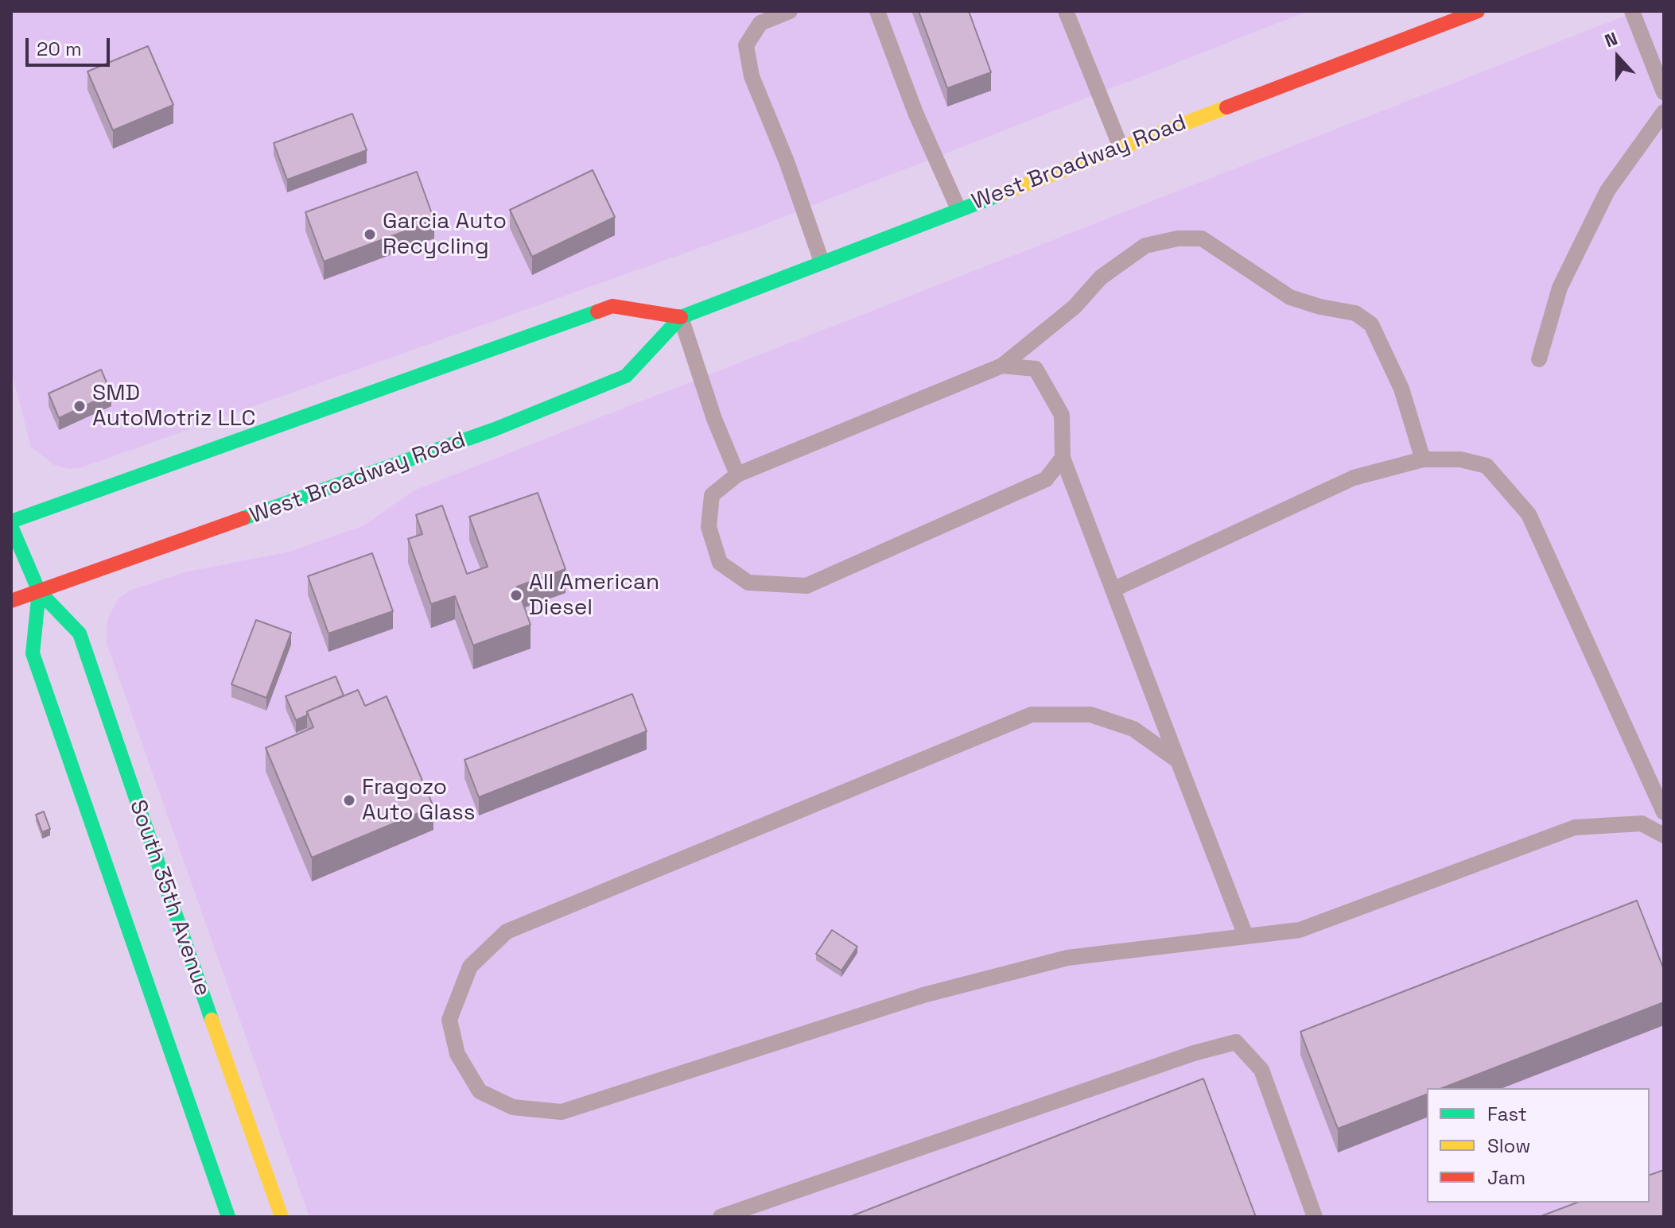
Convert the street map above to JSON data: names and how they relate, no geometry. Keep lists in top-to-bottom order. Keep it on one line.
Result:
{"streets":{"main road":["West Broadway Road","South 35th Avenue"]},"crossings":[["West Broadway Road","South 35th Avenue"]],"places":["Garcia Auto Recycling","SMD AutoMotriz LLC","All American Diesel","Fragozo Auto Glass"],"legend":["Fast","Slow","Jam"],"scale_bar":"20 m","north":"top"}
